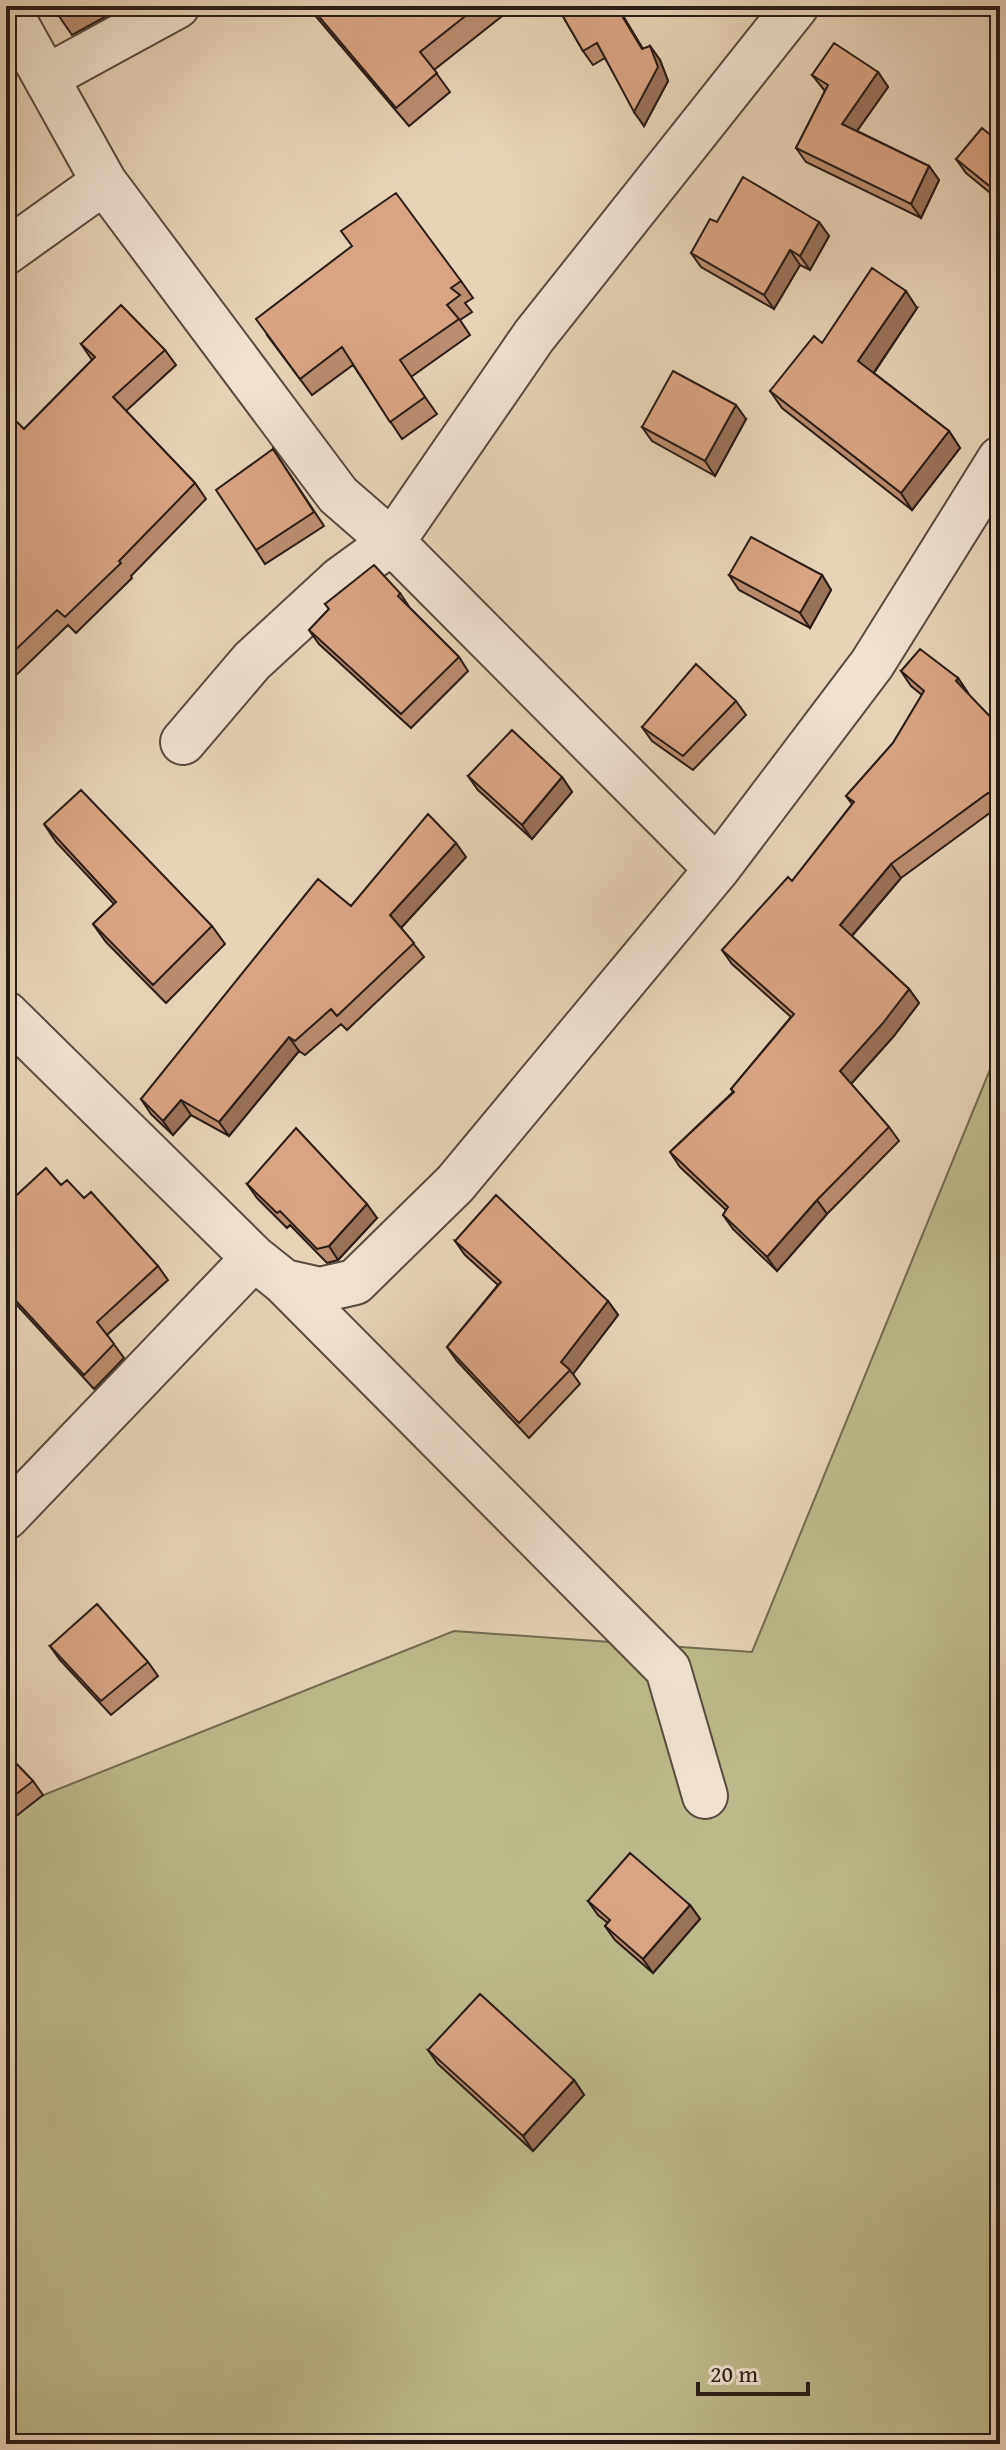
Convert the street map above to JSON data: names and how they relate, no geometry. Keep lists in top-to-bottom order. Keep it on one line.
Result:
{"scale_bar":"20 m"}
